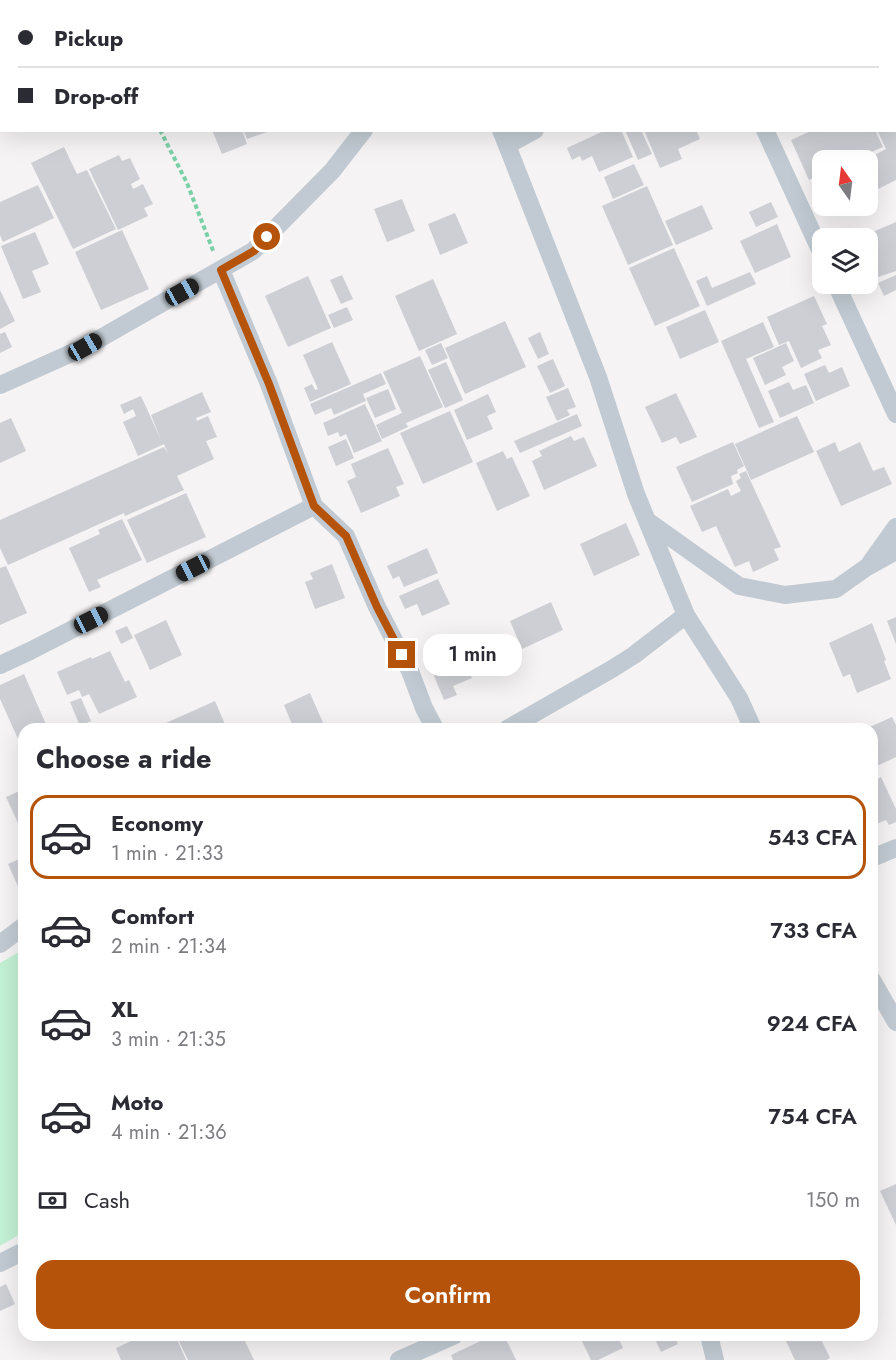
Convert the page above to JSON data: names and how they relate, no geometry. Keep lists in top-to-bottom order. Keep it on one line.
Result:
{"north":"top","page":{"banner":["Pickup","Drop-off"],"bubble":"1 min","heading":"Choose a ride","list":[{"name":"Economy","note":"1 min · 21:33","value":"543 CFA"},{"name":"Comfort","note":"2 min · 21:34","value":"733 CFA"},{"name":"XL","note":"3 min · 21:35","value":"924 CFA"},{"name":"Moto","note":"4 min · 21:36","value":"754 CFA"}],"pay":["Cash","150 m"],"buttons":"Confirm"}}
